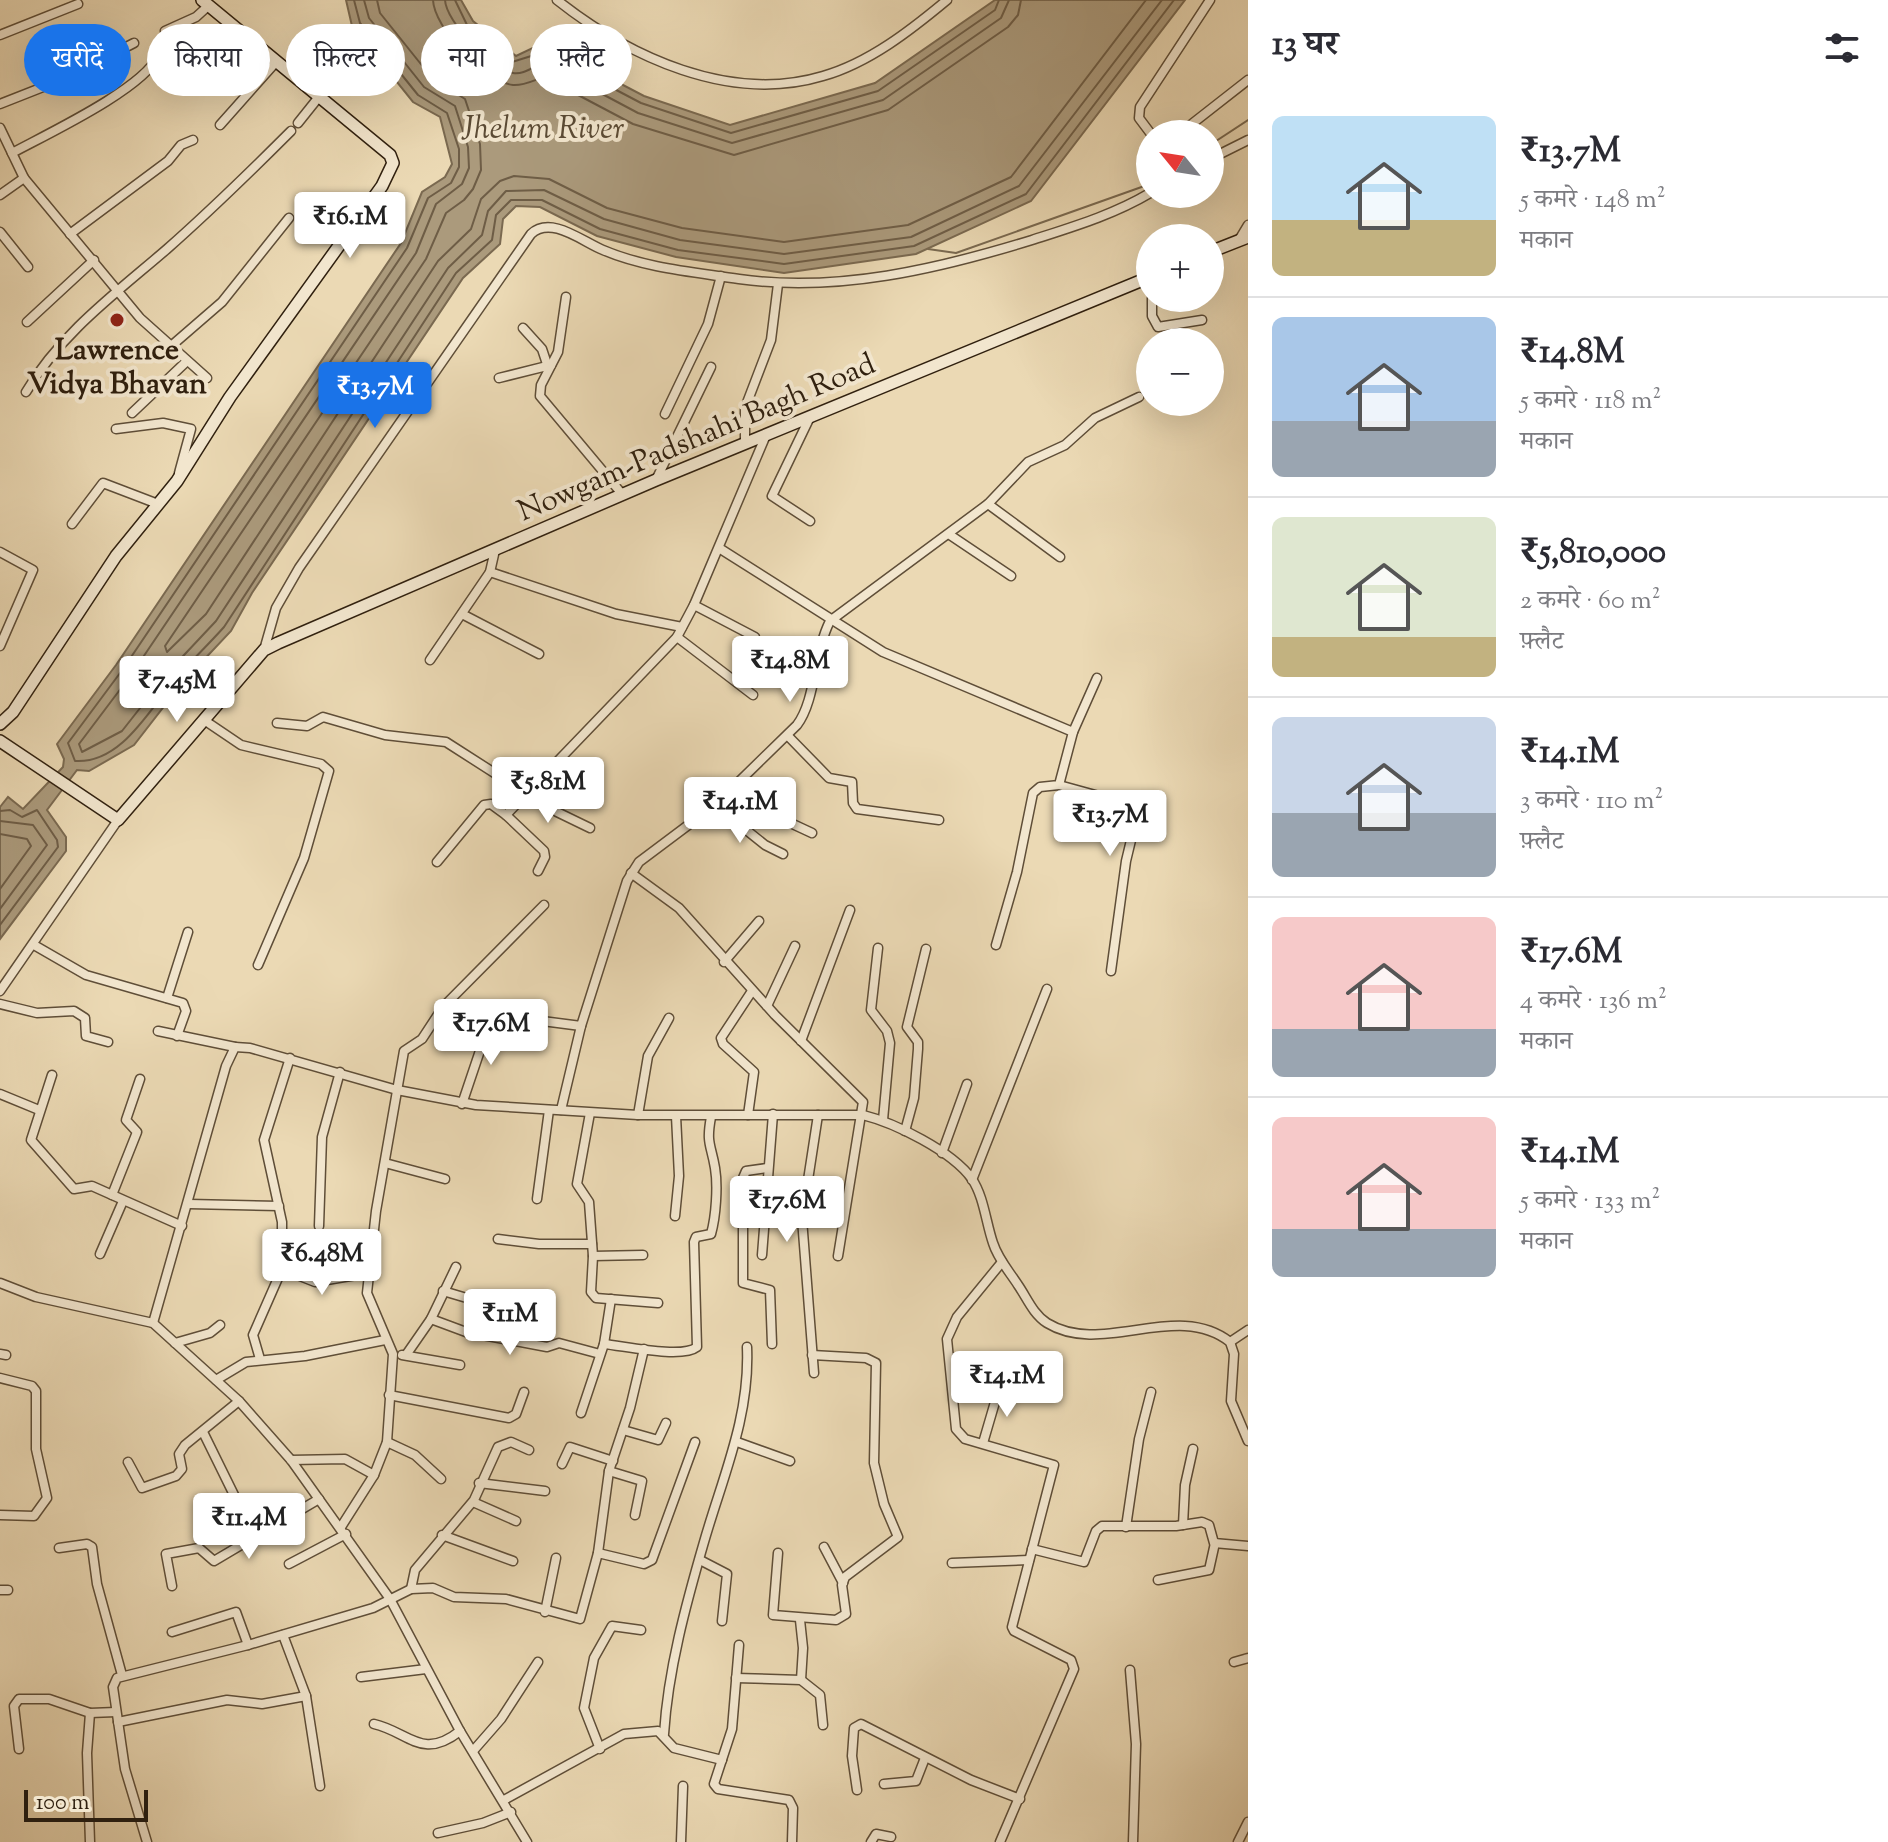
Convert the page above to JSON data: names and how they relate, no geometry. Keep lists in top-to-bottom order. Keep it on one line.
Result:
{"streets":{"main road":["Nowgam-Padshahi Bagh Road"]},"water":["Jhelum River"],"places":["Lawrence Vidya Bhavan"],"scale_bar":"100 m","north":"top left","page":{"heading":"13 घर","chip":["खरीदें","किराया","फ़िल्टर","नया","फ़्लैट"],"list":[{"name":"₹13.7M","note":"5 कमरे · 148 m² · मकान"},{"name":"₹14.8M","note":"5 कमरे · 118 m² · मकान"},{"name":"₹5,810,000","note":"2 कमरे · 60 m² · फ़्लैट"},{"name":"₹14.1M","note":"3 कमरे · 110 m² · फ़्लैट"},{"name":"₹17.6M","note":"4 कमरे · 136 m² · मकान"},{"name":"₹14.1M","note":"5 कमरे · 133 m² · मकान"}],"map_buttons":["+","−"],"price":["₹16.1M","₹13.7M","₹14.8M","₹7.45M","₹5.81M","₹14.1M","₹13.7M","₹17.6M","₹17.6M","₹6.48M","₹11M","₹14.1M","₹11.4M"],"scale":"100 m"}}
